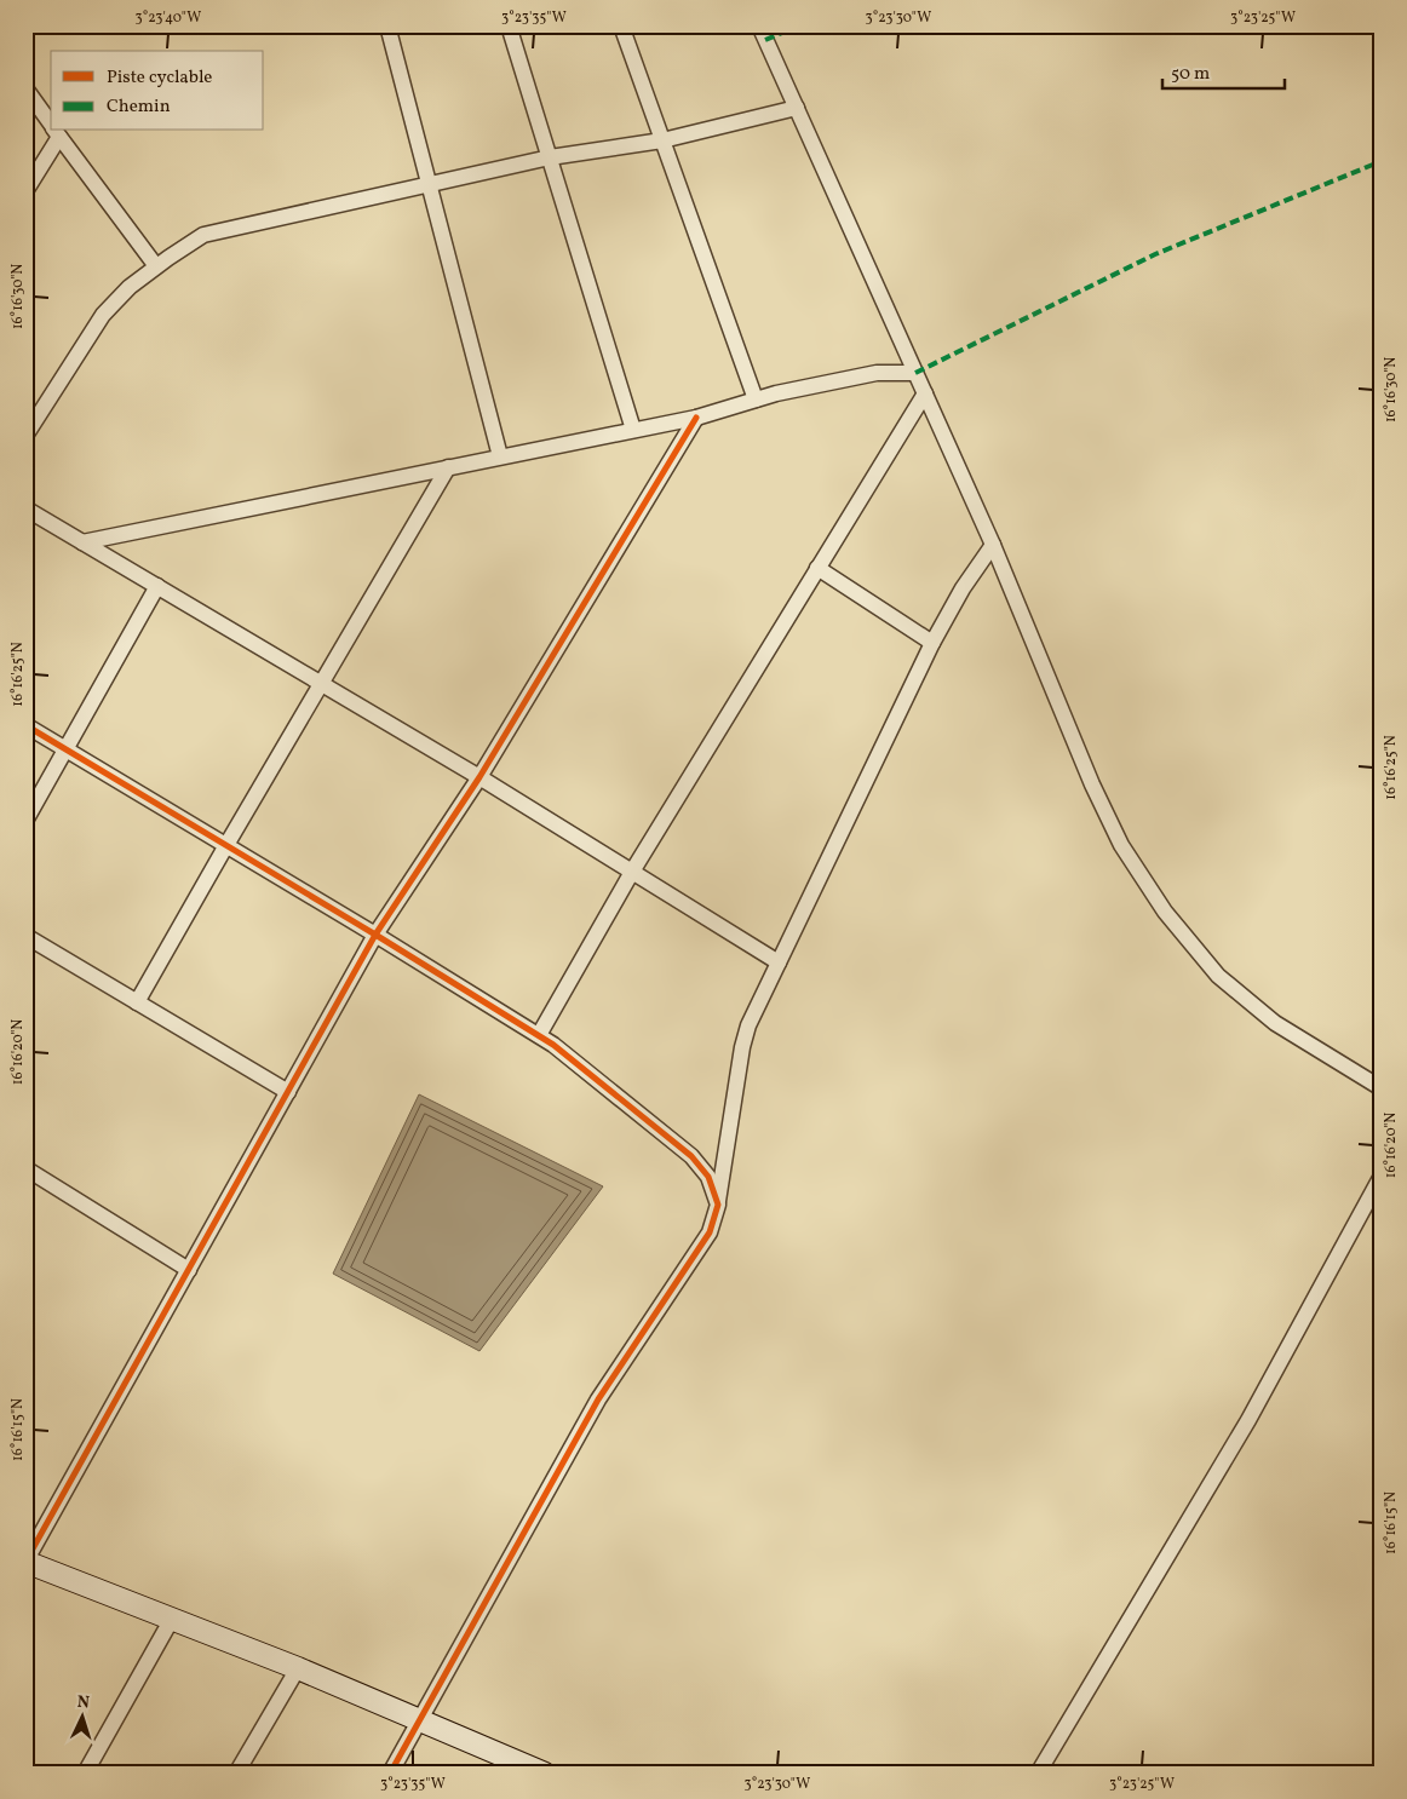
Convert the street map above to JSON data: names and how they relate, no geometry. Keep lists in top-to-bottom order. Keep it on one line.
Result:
{"legend":["Piste cyclable","Chemin"],"scale_bar":"50 m","north":"top","coordinates":["3°23'40\"W","3°23'35\"W","3°23'30\"W","3°23'25\"W","16°16'30\"N","16°16'25\"N","16°16'20\"N","16°16'15\"N"]}
